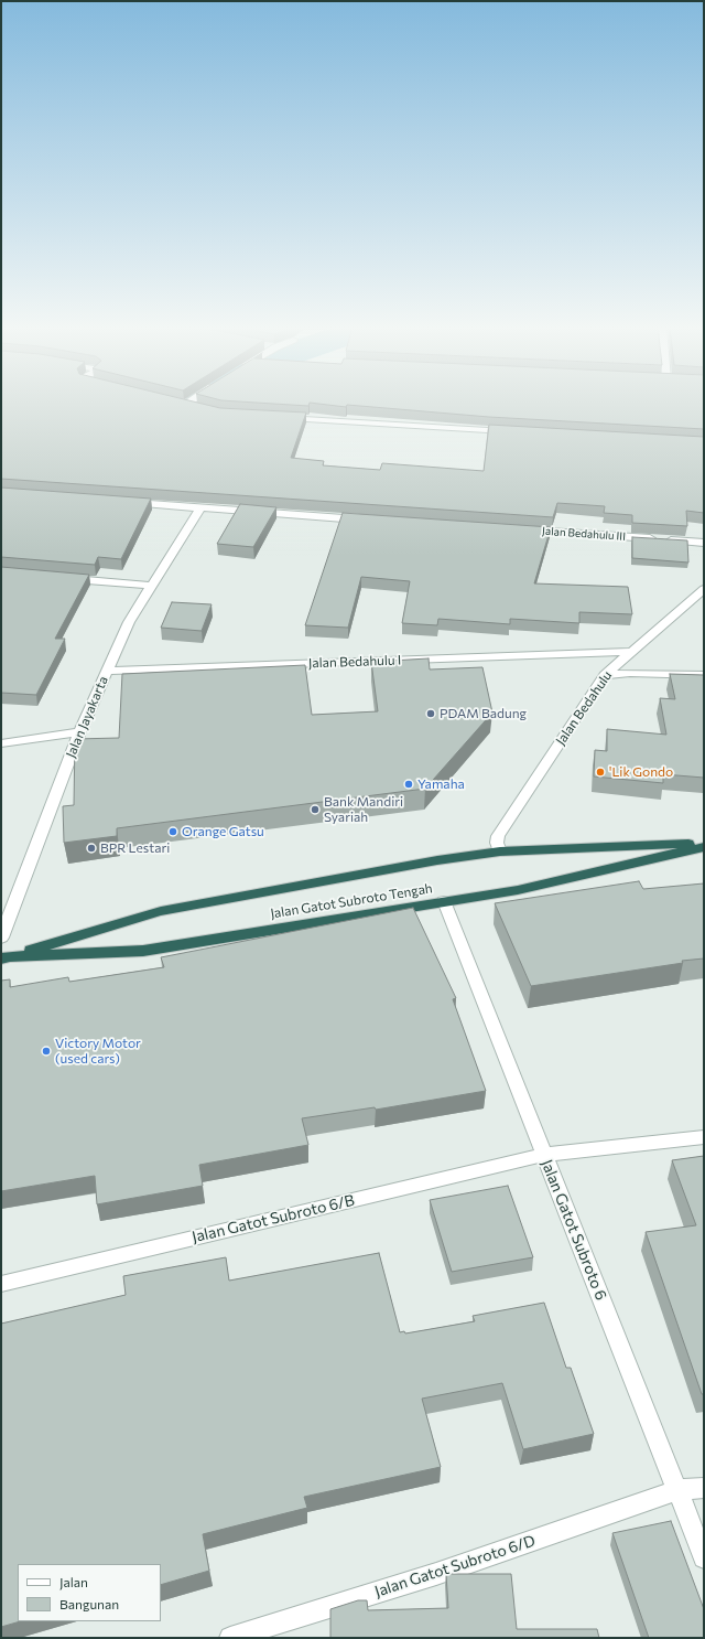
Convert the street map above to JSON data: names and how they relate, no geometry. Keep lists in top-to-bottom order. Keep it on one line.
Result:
{"streets":{"highway":["Jalan Gatot Subroto Tengah"],"street":["Jalan Bedahulu III","Jalan Bedahulu I","Jalan Bedahulu","Jalan Jayakarta","Jalan Gatot Subroto 6/B","Jalan Gatot Subroto 6","Jalan Gatot Subroto 6/D"]},"crossings":[["Jalan Bedahulu I","Jalan Bedahulu"],["Jalan Bedahulu I","Jalan Jayakarta"],["Jalan Gatot Subroto Tengah","Jalan Gatot Subroto 6"],["Jalan Gatot Subroto 6/B","Jalan Gatot Subroto 6"],["Jalan Gatot Subroto 6","Jalan Gatot Subroto 6/D"]],"places":["PDAM Badung","'Lik Gondo","Yamaha","Bank Mandiri Syariah","Orange Gatsu","BPR Lestari","Victory Motor (used cars)"],"legend":["Jalan","Bangunan"]}
